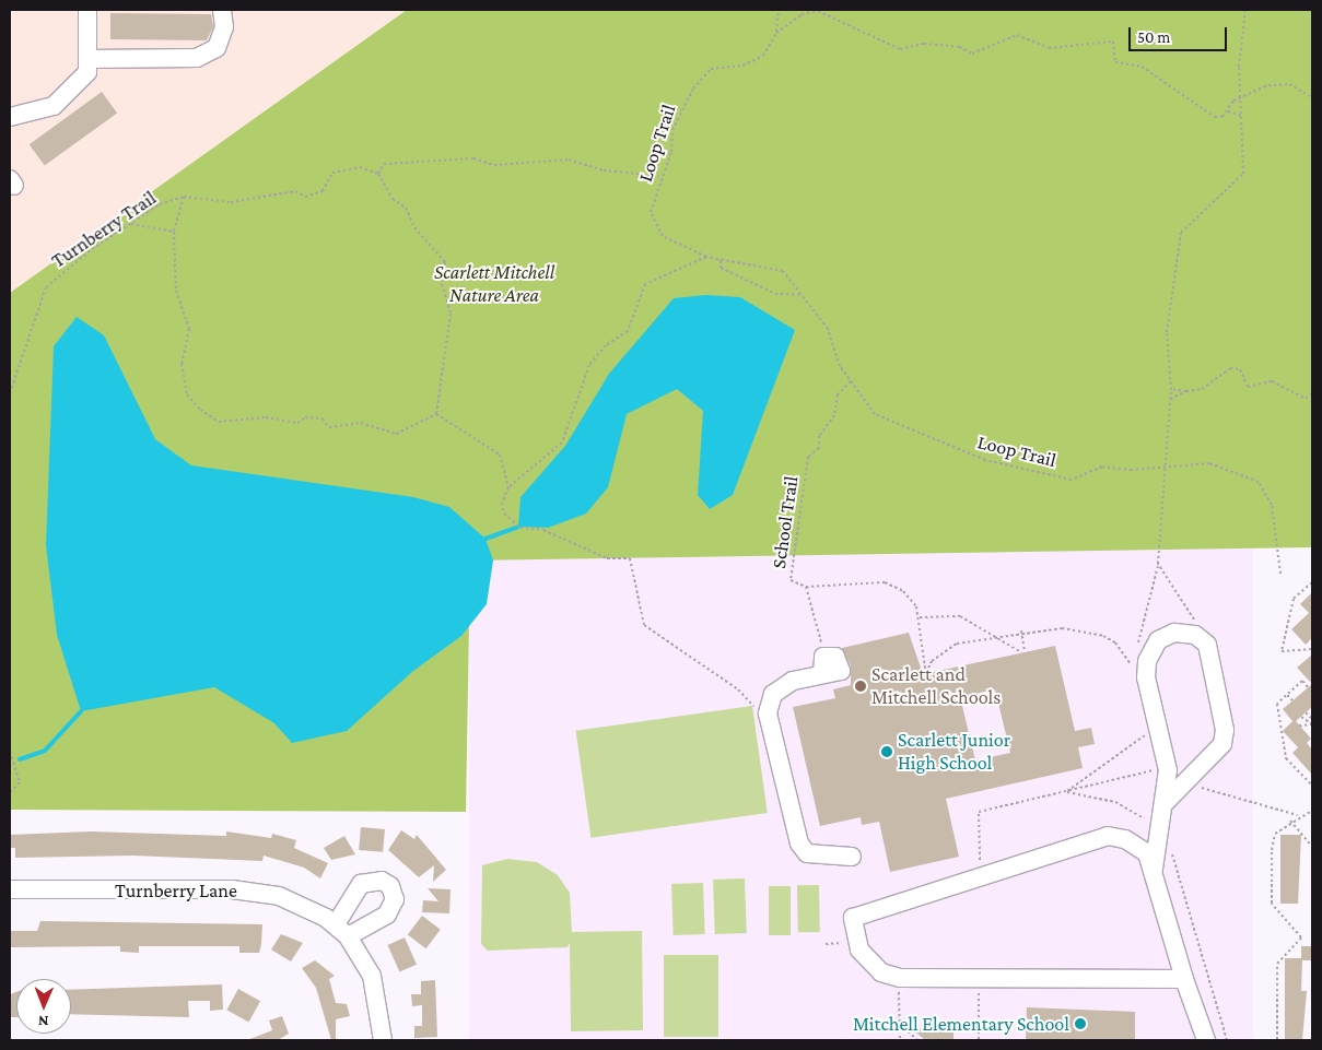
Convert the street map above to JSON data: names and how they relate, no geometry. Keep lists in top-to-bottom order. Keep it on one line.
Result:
{"streets":{"street":["Turnberry Lane"],"path":["Loop Trail","Turnberry Trail","School Trail"]},"crossings":[["Loop Trail","School Trail"]],"parks":["Scarlett Mitchell Nature Area"],"places":["Scarlett and Mitchell Schools","Scarlett Junior High School","Mitchell Elementary School"],"scale_bar":"50 m","north":"bottom"}
